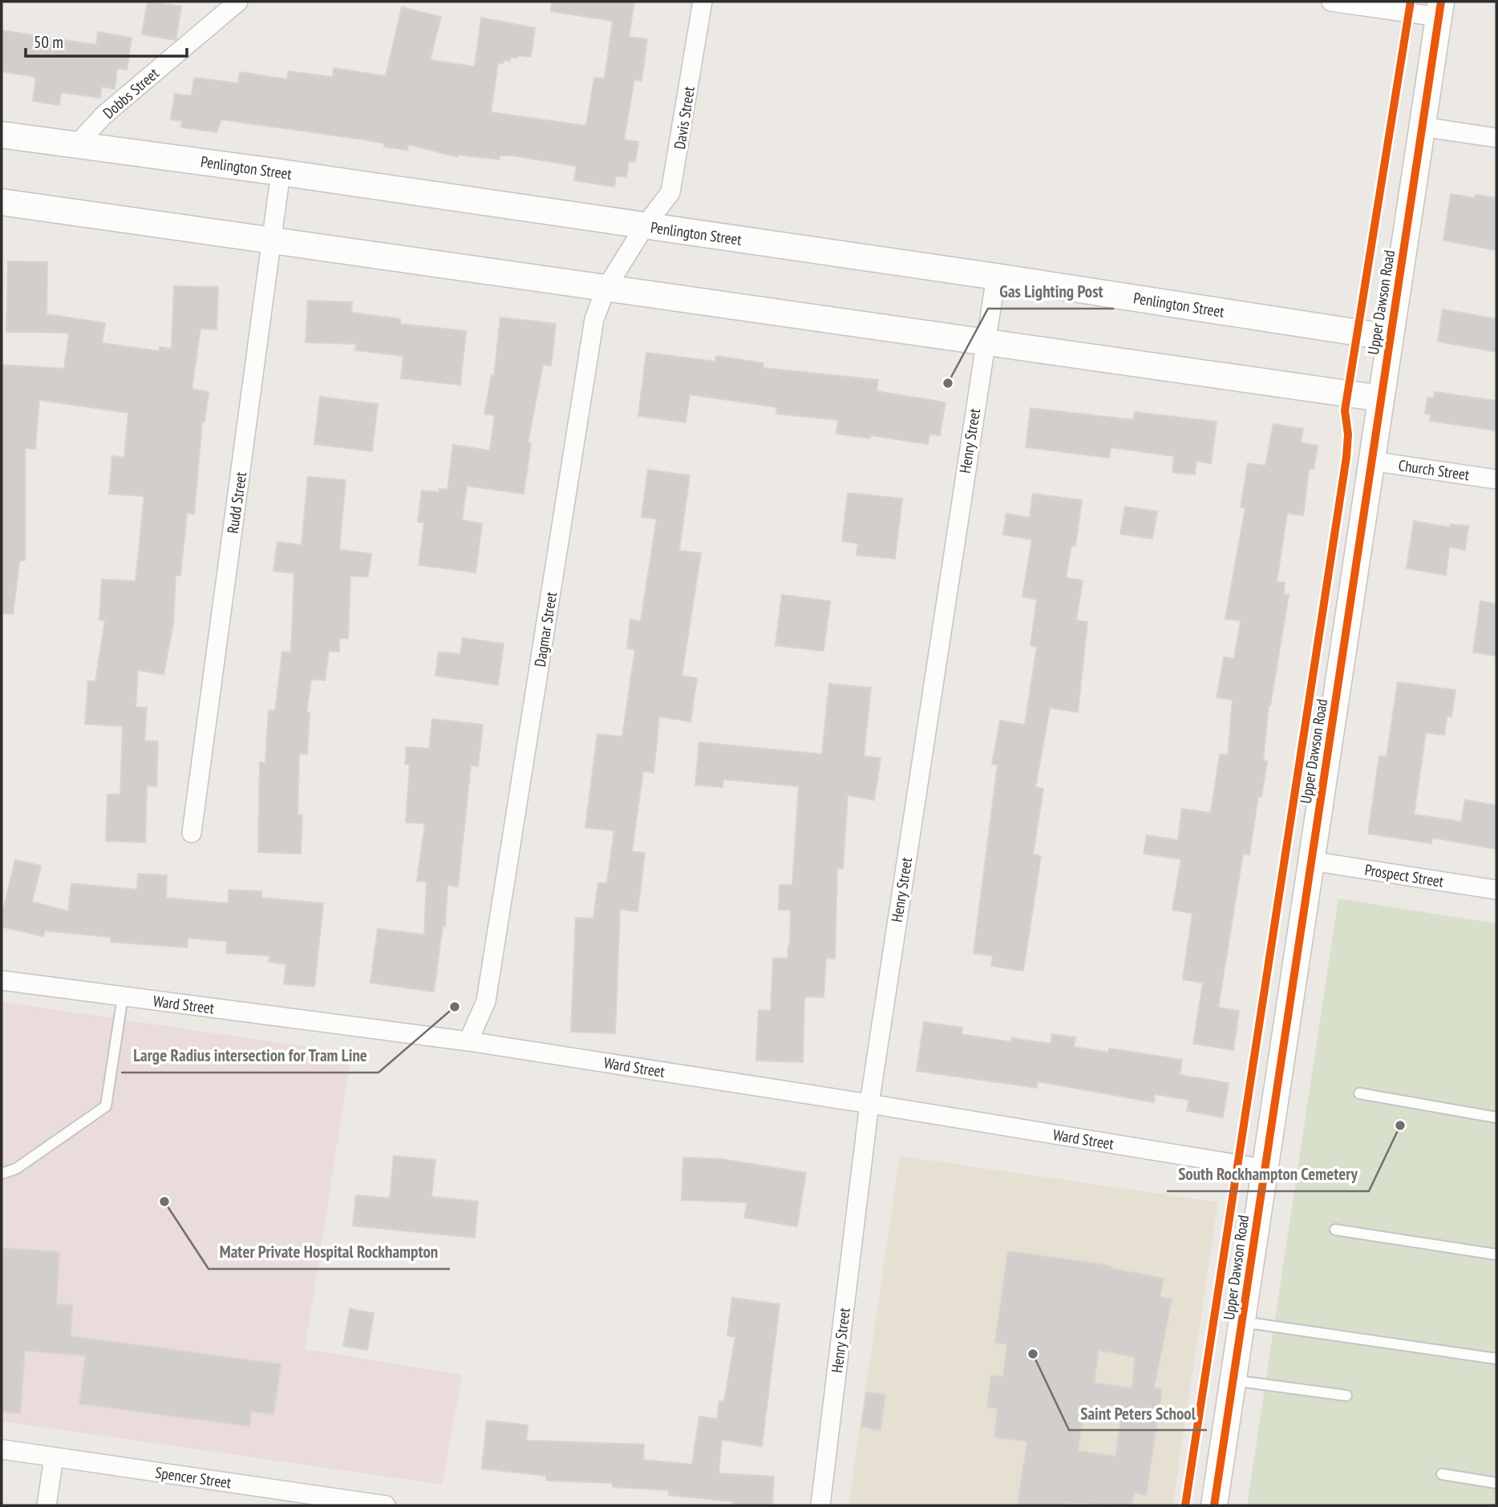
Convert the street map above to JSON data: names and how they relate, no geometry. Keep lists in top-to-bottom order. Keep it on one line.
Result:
{"streets":{"street":["Dobbs Street","Davis Street","Penlington Street","Upper Dawson Road","Henry Street","Church Street","Rudd Street","Dagmar Street","Prospect Street","Ward Street","Spencer Street"]},"crossings":[["Dobbs Street","Penlington Street"],["Davis Street","Penlington Street"],["Davis Street","Dagmar Street"],["Penlington Street","Upper Dawson Road"],["Penlington Street","Henry Street"],["Penlington Street","Rudd Street"],["Penlington Street","Dagmar Street"],["Upper Dawson Road","Church Street"],["Upper Dawson Road","Prospect Street"],["Upper Dawson Road","Ward Street"],["Henry Street","Ward Street"],["Dagmar Street","Ward Street"]],"places":["Gas Lighting Post","Large Radius intersection for Tram Line","South Rockhampton Cemetery","Mater Private Hospital Rockhampton","Saint Peters School"],"scale_bar":"50 m"}
